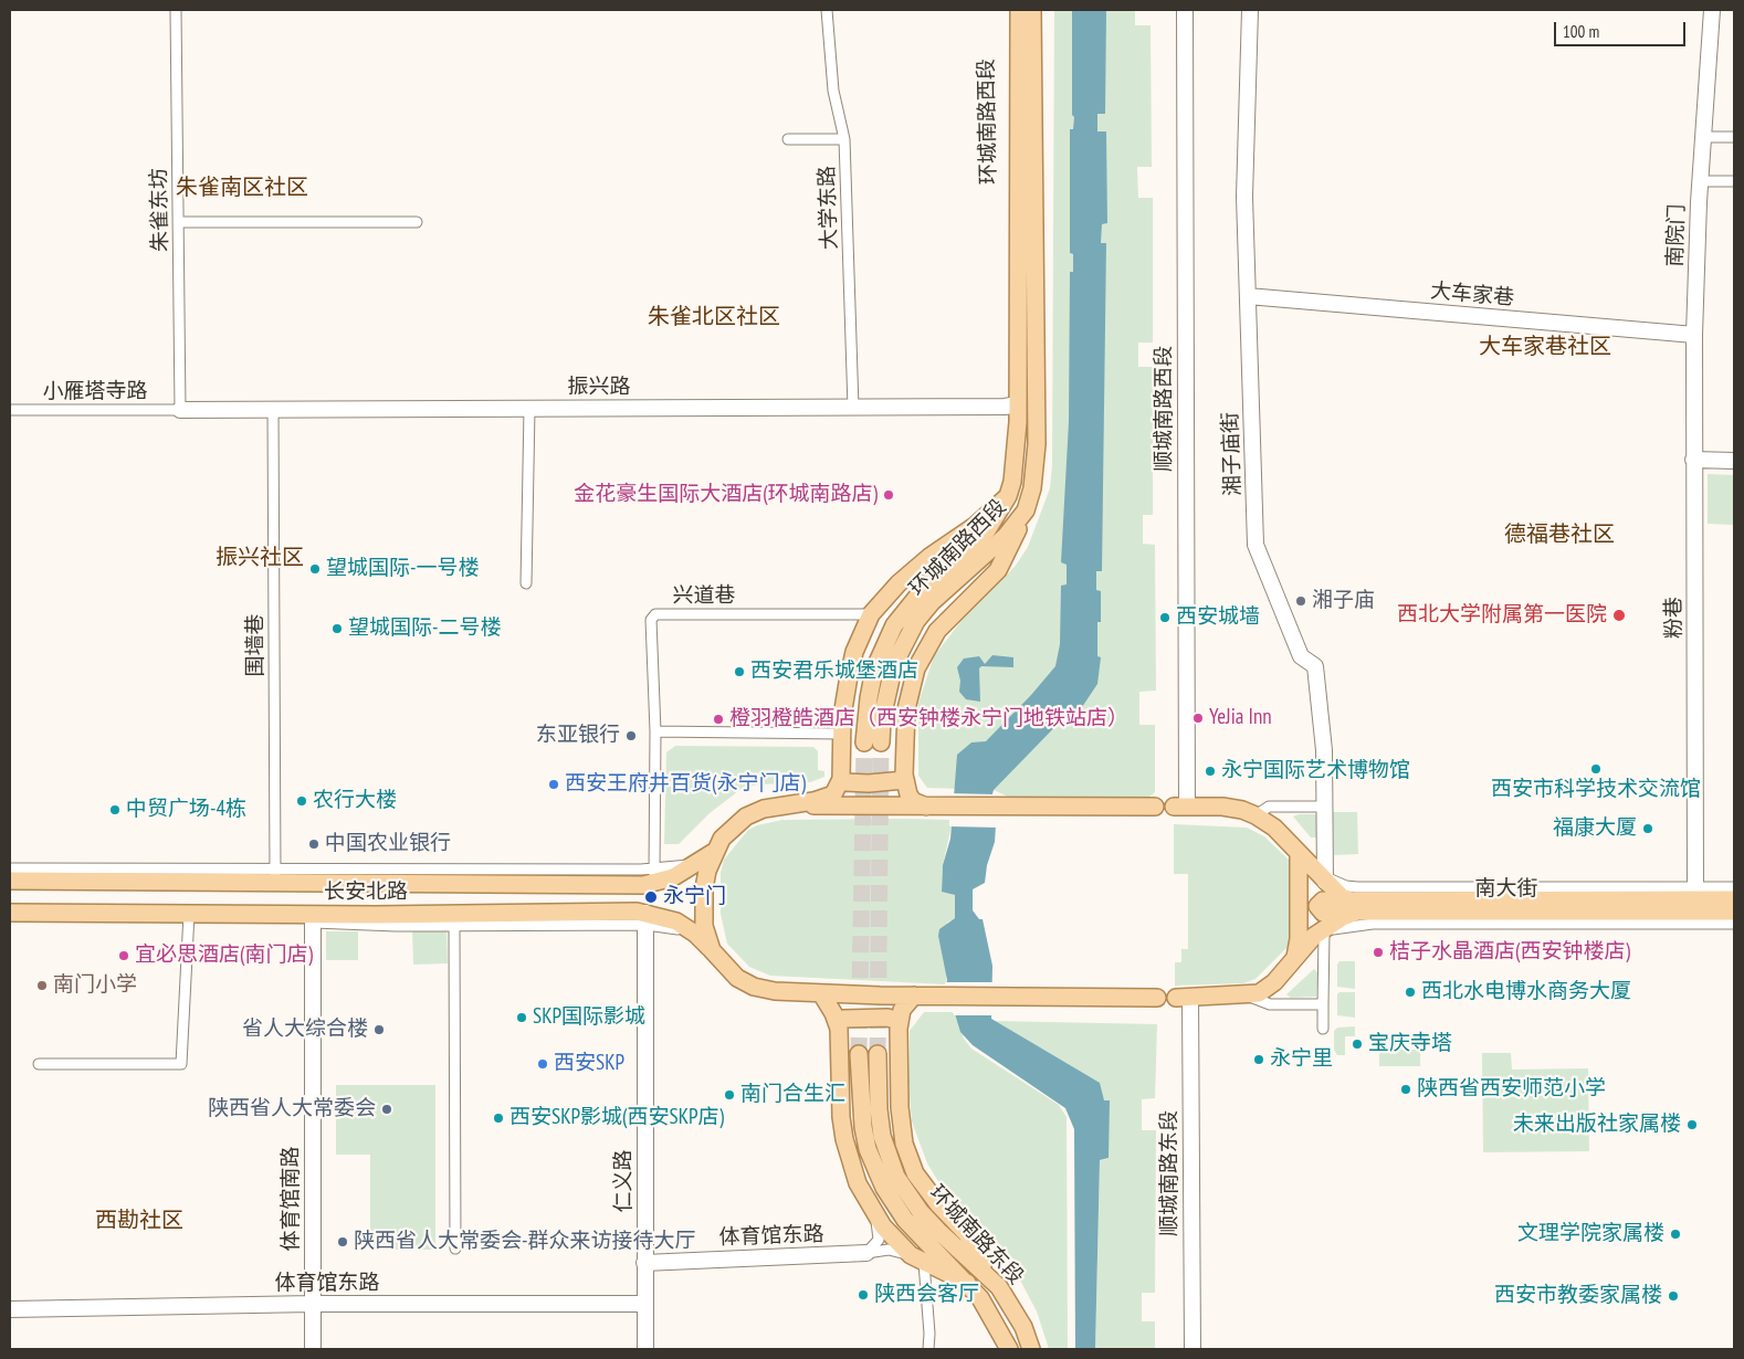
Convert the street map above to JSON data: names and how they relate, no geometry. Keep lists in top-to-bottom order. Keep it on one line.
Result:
{"streets":{"main road":["环城南路西段","南大街","长安北路","环城南路东段"],"street":["大学东路","朱雀东坊","南院门","大车家巷","振兴路","小雁塔寺路","顺城南路西段","湘子庙街","兴道巷","粉巷","围墙巷","顺城南路东段","仁义路","体育馆南路","体育馆东路"]},"crossings":[["环城南路西段","振兴路"],["大学东路","振兴路"],["朱雀东坊","振兴路"],["朱雀东坊","小雁塔寺路"],["南院门","大车家巷"],["南院门","粉巷"],["大车家巷","湘子庙街"],["大车家巷","粉巷"],["振兴路","小雁塔寺路"],["振兴路","围墙巷"],["顺城南路西段","南大街"],["湘子庙街","南大街"],["兴道巷","长安北路"],["粉巷","南大街"],["围墙巷","长安北路"],["长安北路","仁义路"],["长安北路","体育馆南路"],["仁义路","体育馆东路"],["体育馆南路","体育馆东路"]],"districts":["朱雀南区社区","朱雀北区社区","大车家巷社区","德福巷社区","振兴社区","西勘社区"],"places":["金花豪生国际大酒店(环城南路店)","望城国际-一号楼","湘子庙","西北大学附属第一医院","西安城墙","望城国际-二号楼","西安君乐城堡酒店","YeJia Inn","橙羽橙皓酒店（西安钟楼永宁门地铁站店）","东亚银行","西安市科学技术交流馆","永宁国际艺术博物馆","西安王府井百货(永宁门店)","农行大楼","中贸广场-4栋","福康大厦","中国农业银行","永宁门","桔子水晶酒店(西安钟楼店)","宜必思酒店(南门店)","南门小学","西北水电博水商务大厦","SKP国际影城","省人大综合楼","宝庆寺塔","永宁里","西安SKP","陕西省西安师范小学","南门合生汇","陕西省人大常委会","西安SKP影城(西安SKP店)","未来出版社家属楼","文理学院家属楼","陕西省人大常委会-群众来访接待大厅","陕西会客厅","西安市教委家属楼"],"scale_bar":"100 m"}
